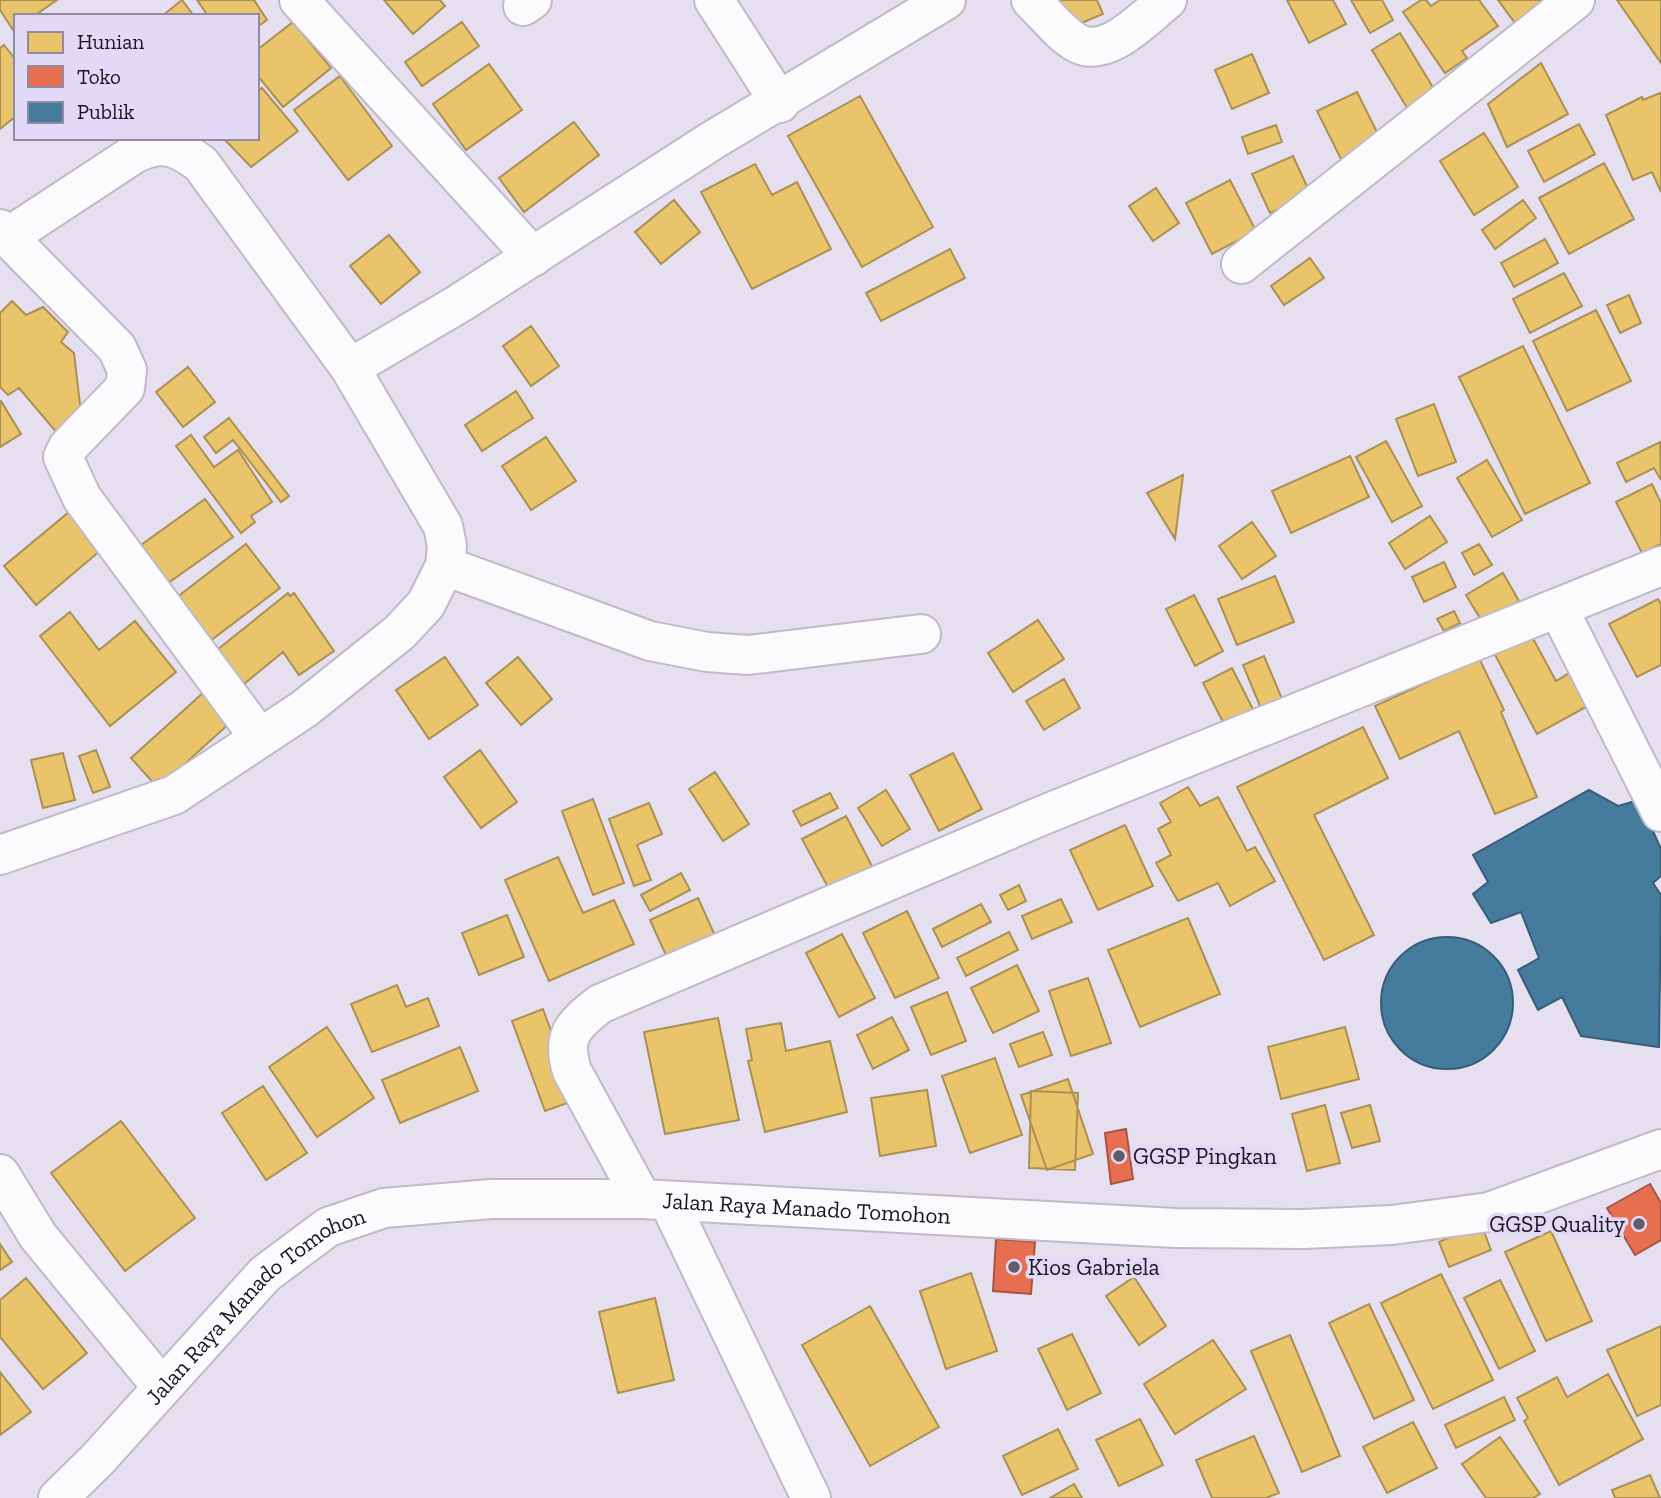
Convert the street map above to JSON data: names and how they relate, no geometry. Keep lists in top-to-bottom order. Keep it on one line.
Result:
{"streets":{"main road":["Jalan Raya Manado Tomohon"]},"places":["GGSP Pingkan","GGSP Quality","Kios Gabriela"],"legend":["Hunian","Toko","Publik"]}
